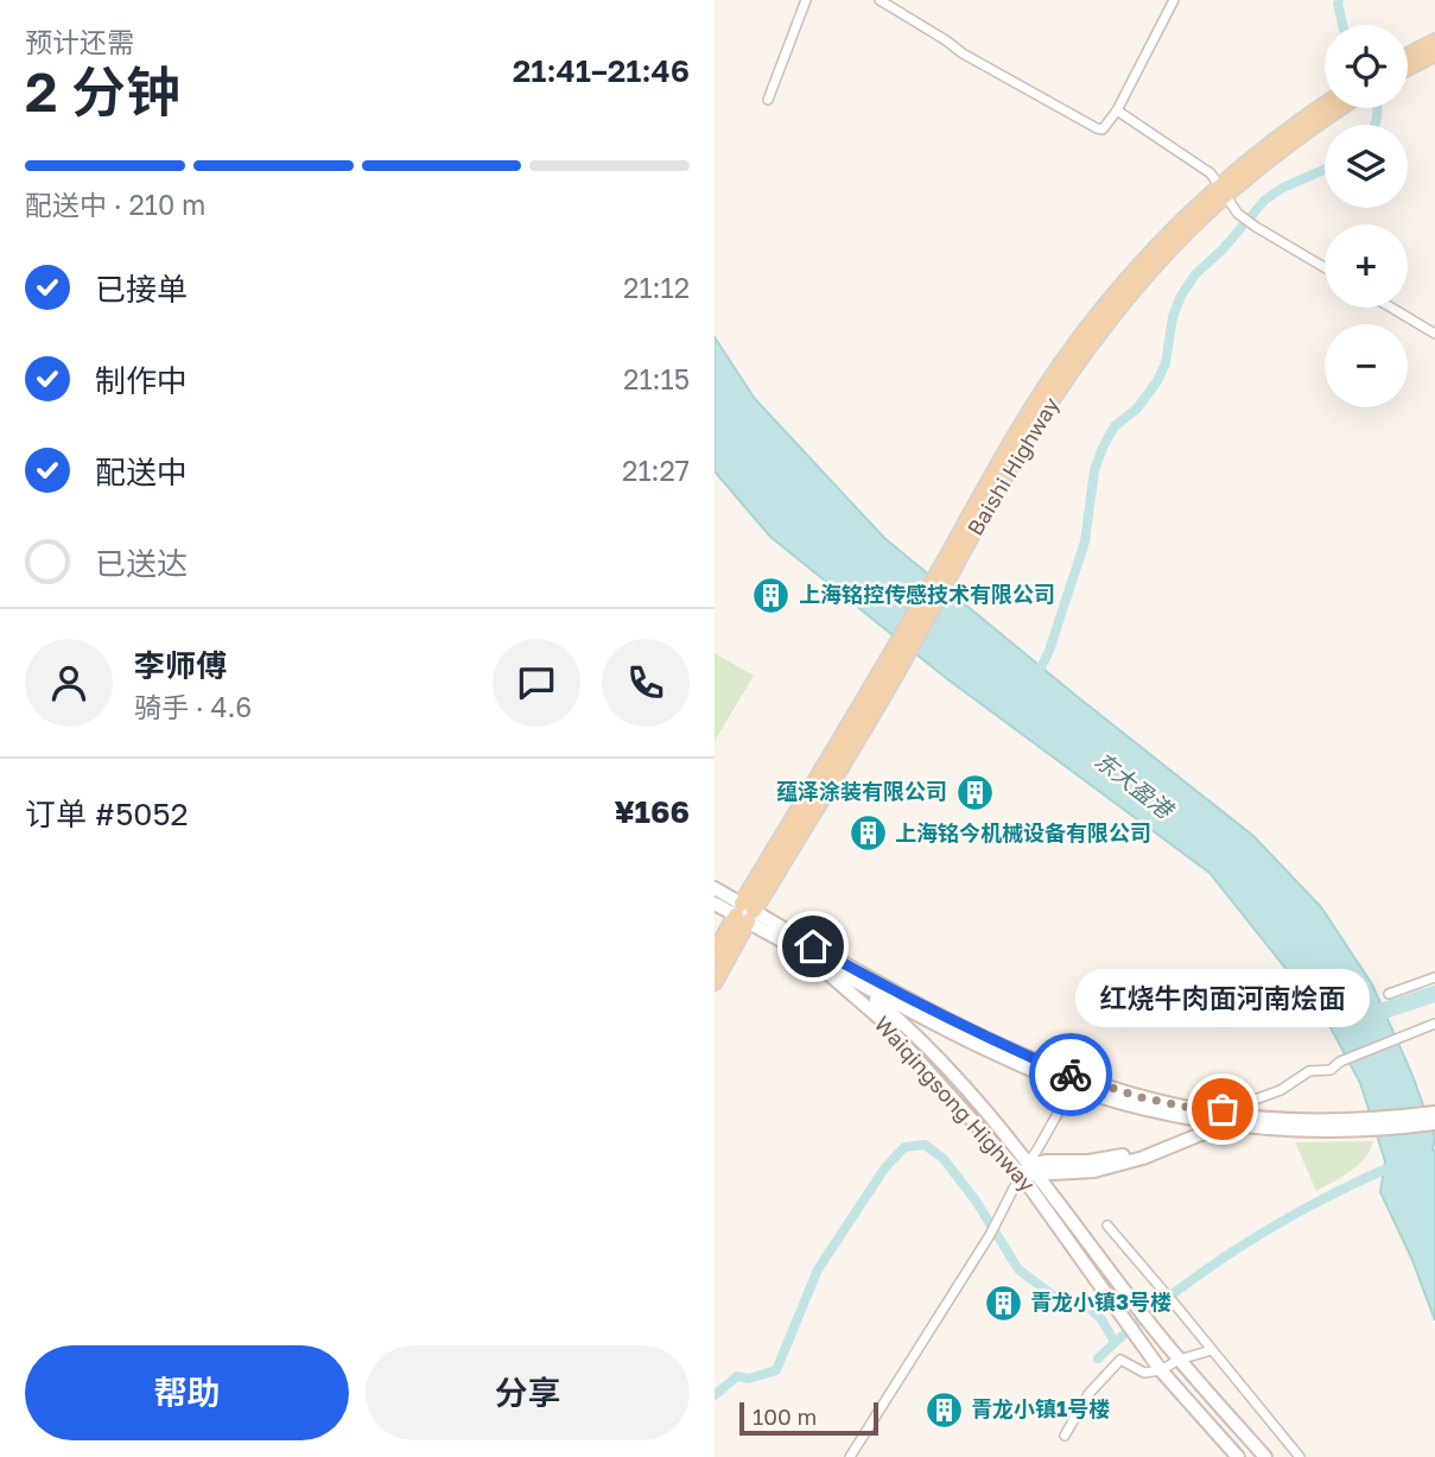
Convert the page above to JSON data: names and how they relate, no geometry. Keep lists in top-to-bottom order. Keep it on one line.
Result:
{"streets":{"main road":["Baishi Highway","Waiqingsong Highway"]},"crossings":[["Baishi Highway","Waiqingsong Highway"]],"water":["东大盈港"],"places":{"building":["上海铭控传感技术有限公司","蕴泽涂装有限公司","上海铭今机械设备有限公司","青龙小镇3号楼","青龙小镇1号楼"],"other":["红烧牛肉面河南烩面"]},"scale_bar":"100 m","page":{"heading":["2 分钟","预计还需","21:41–21:46"],"panel":["李师傅","骑手 · 4.6","订单 #5052","¥166"],"map_buttons":["+","−"],"bar":"配送中 · 210 m","list":[["已接单","21:12"],["制作中","21:15"],["配送中","21:27"],"已送达"],"bubble":"红烧牛肉面河南烩面","buttons":["帮助","分享"],"scale":"100 m"}}
